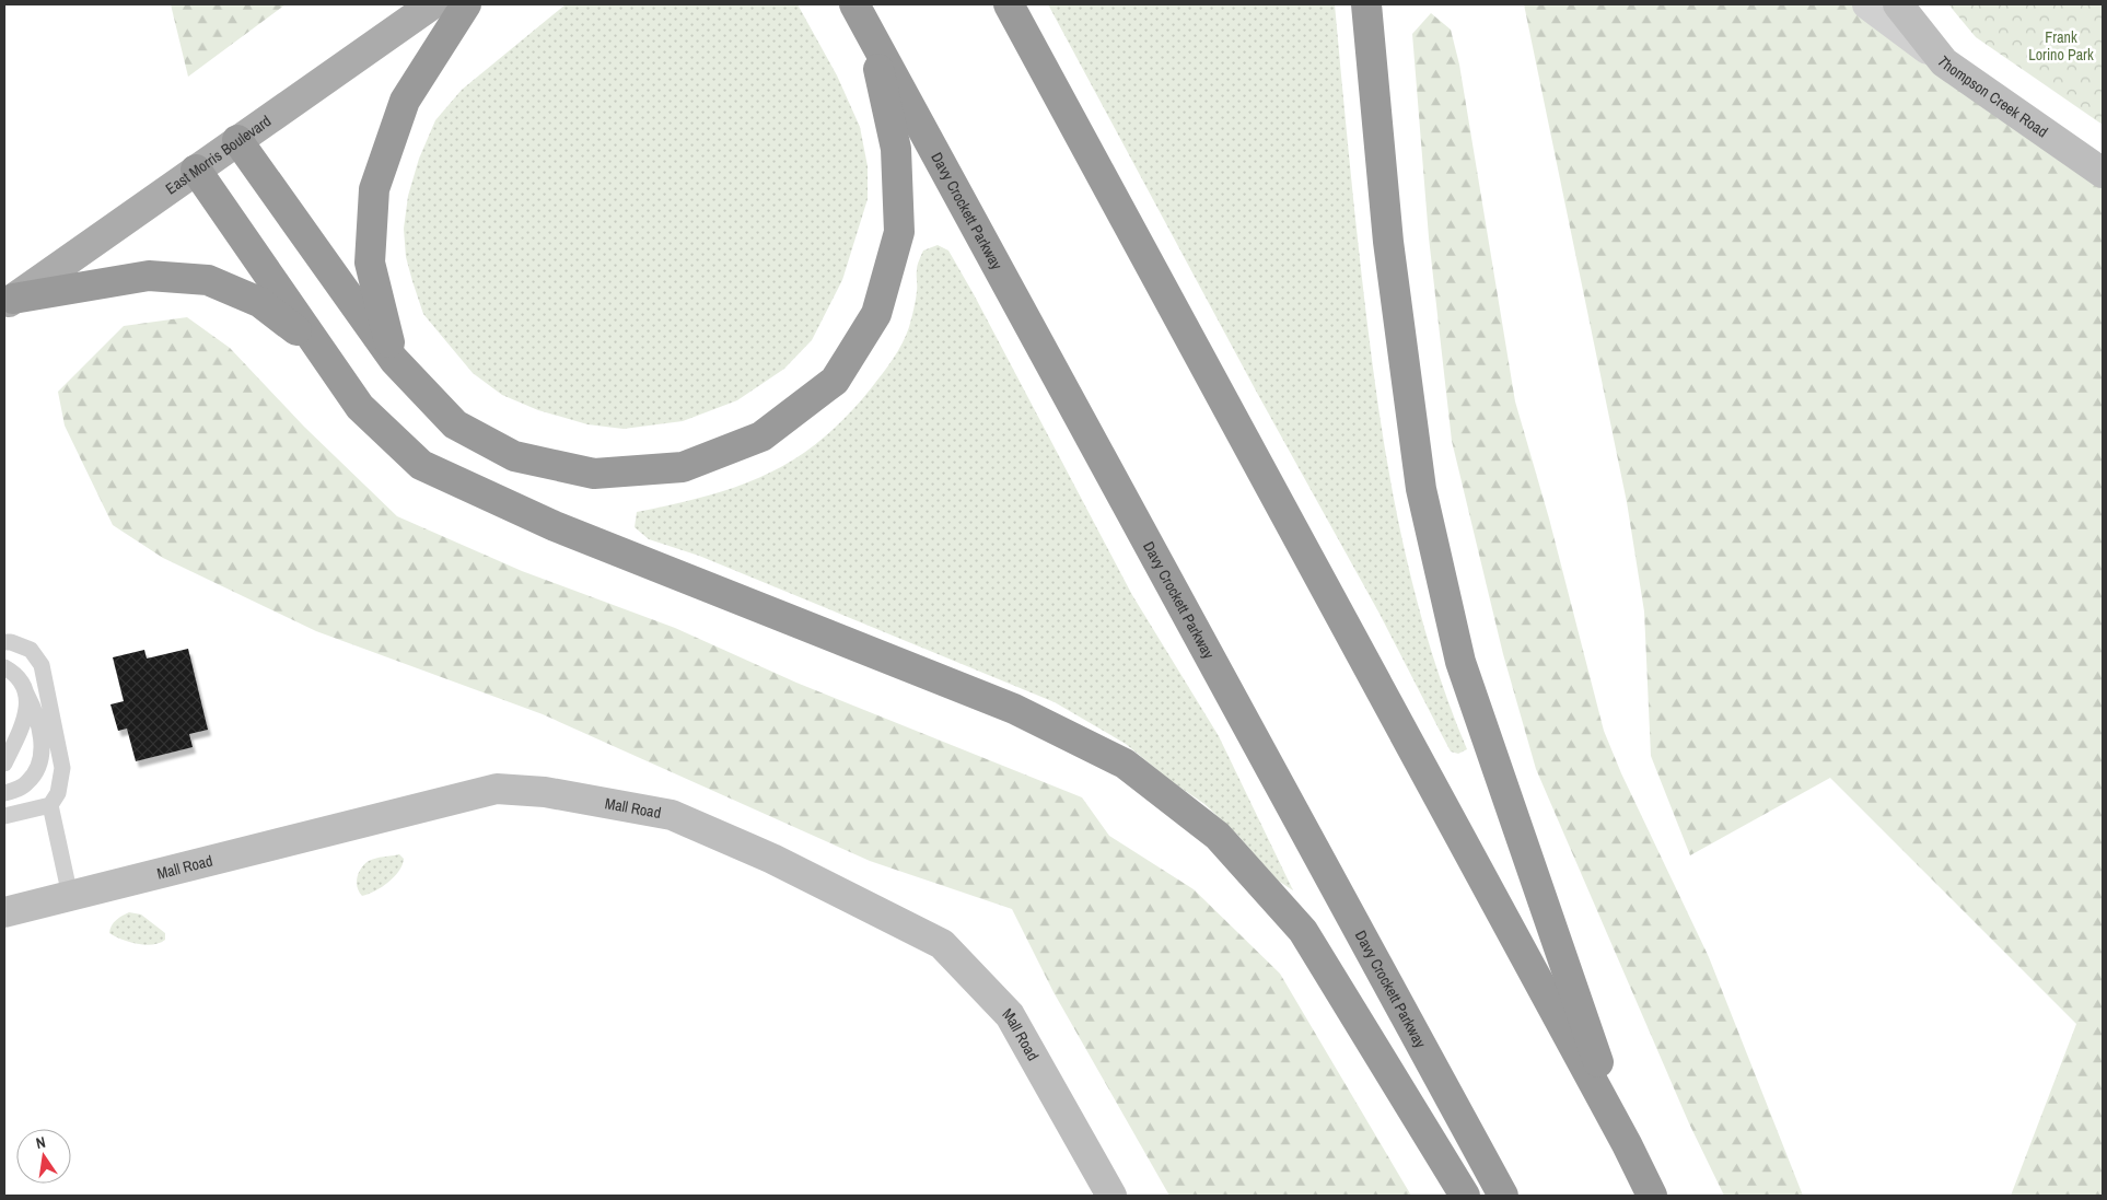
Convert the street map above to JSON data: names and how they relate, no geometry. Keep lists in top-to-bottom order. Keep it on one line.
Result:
{"streets":{"highway":["Davy Crockett Parkway"],"main road":["East Morris Boulevard"],"street":["Thompson Creek Road","Mall Road"]},"parks":["Frank Lorino Park"],"north":"top"}
